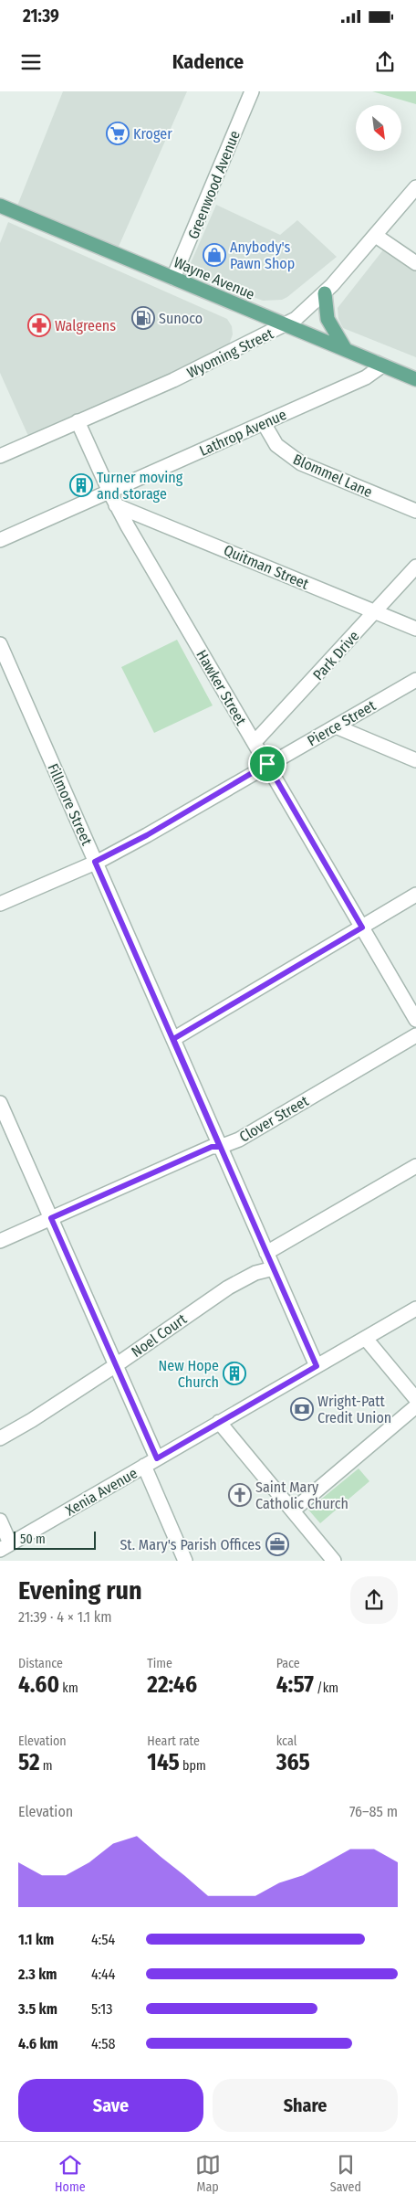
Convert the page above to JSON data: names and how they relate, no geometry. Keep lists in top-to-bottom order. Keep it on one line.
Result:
{"streets":{"main road":["Wayne Avenue"],"street":["Greenwood Avenue","Wyoming Street","Lathrop Avenue","Blommel Lane","Quitman Street","Park Drive","Hawker Street","Pierce Street","Fillmore Street","Clover Street","Noel Court","Xenia Avenue"]},"crossings":[["Greenwood Avenue","Wayne Avenue"],["Wayne Avenue","Wyoming Street"],["Wayne Avenue","Lathrop Avenue"],["Wyoming Street","Hawker Street"],["Lathrop Avenue","Blommel Lane"],["Lathrop Avenue","Hawker Street"],["Quitman Street","Park Drive"],["Quitman Street","Hawker Street"],["Park Drive","Hawker Street"],["Hawker Street","Pierce Street"],["Pierce Street","Fillmore Street"],["Fillmore Street","Clover Street"],["Fillmore Street","Noel Court"],["Fillmore Street","Xenia Avenue"]],"places":{"supermarket":["Kroger"],"shop":["Anybody's Pawn Shop"],"fuel station":["Sunoco"],"pharmacy":["Walgreens"],"building":["Turner moving and storage","New Hope Church"],"bank":["Wright-Patt Credit Union"],"church":["Saint Mary Catholic Church"],"office":["St. Mary's Parish Offices"]},"scale_bar":"50 m","north":"bottom right","page":{"status":"21:39","header":"Kadence","scale":"50 m","heading":["Evening run","21:39 · 4 × 1.1 km"],"stats":[["Distance","4.60 km"],["Time","22:46"],["Pace","4:57 /km"],["Elevation","52 m"],["Heart rate","145 bpm"],["kcal","365"]],"chart":["Elevation","76–85 m"],"list":[{"name":"1.1 km","note":"4:54"},{"name":"2.3 km","note":"4:44"},{"name":"3.5 km","note":"5:13"},{"name":"4.6 km","note":"4:58"}],"buttons":["Save","Share"],"tabs":["Home","Map","Saved"]}}
